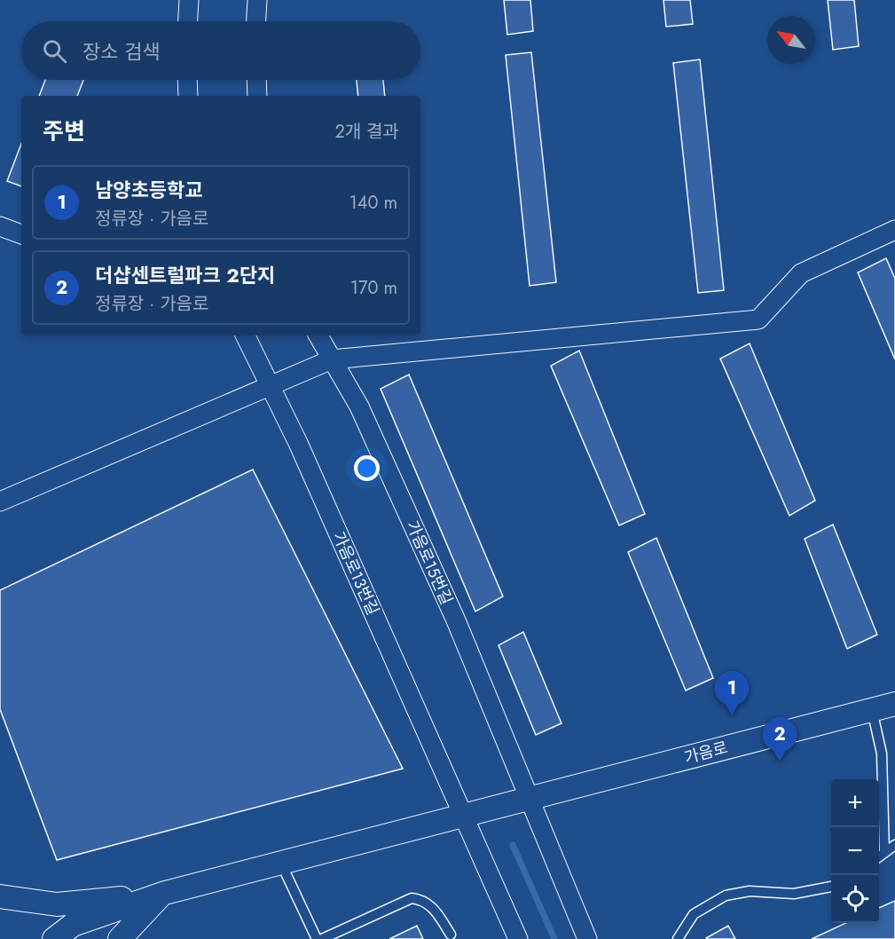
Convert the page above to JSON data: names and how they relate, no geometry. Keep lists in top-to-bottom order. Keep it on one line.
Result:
{"streets":{"street":["가음로15번길","가음로13번길","가음로"]},"crossings":[["가음로15번길","가음로"],["가음로13번길","가음로"]],"north":"top left","page":{"search":"장소 검색","heading":["주변","2개 결과"],"list":[{"mark":"1","name":"남양초등학교","note":"정류장 · 가음로","value":"140 m"},{"mark":"2","name":"더샵센트럴파크 2단지","note":"정류장 · 가음로","value":"170 m"}],"pins":["1","2"],"map_buttons":["+","−"]}}
